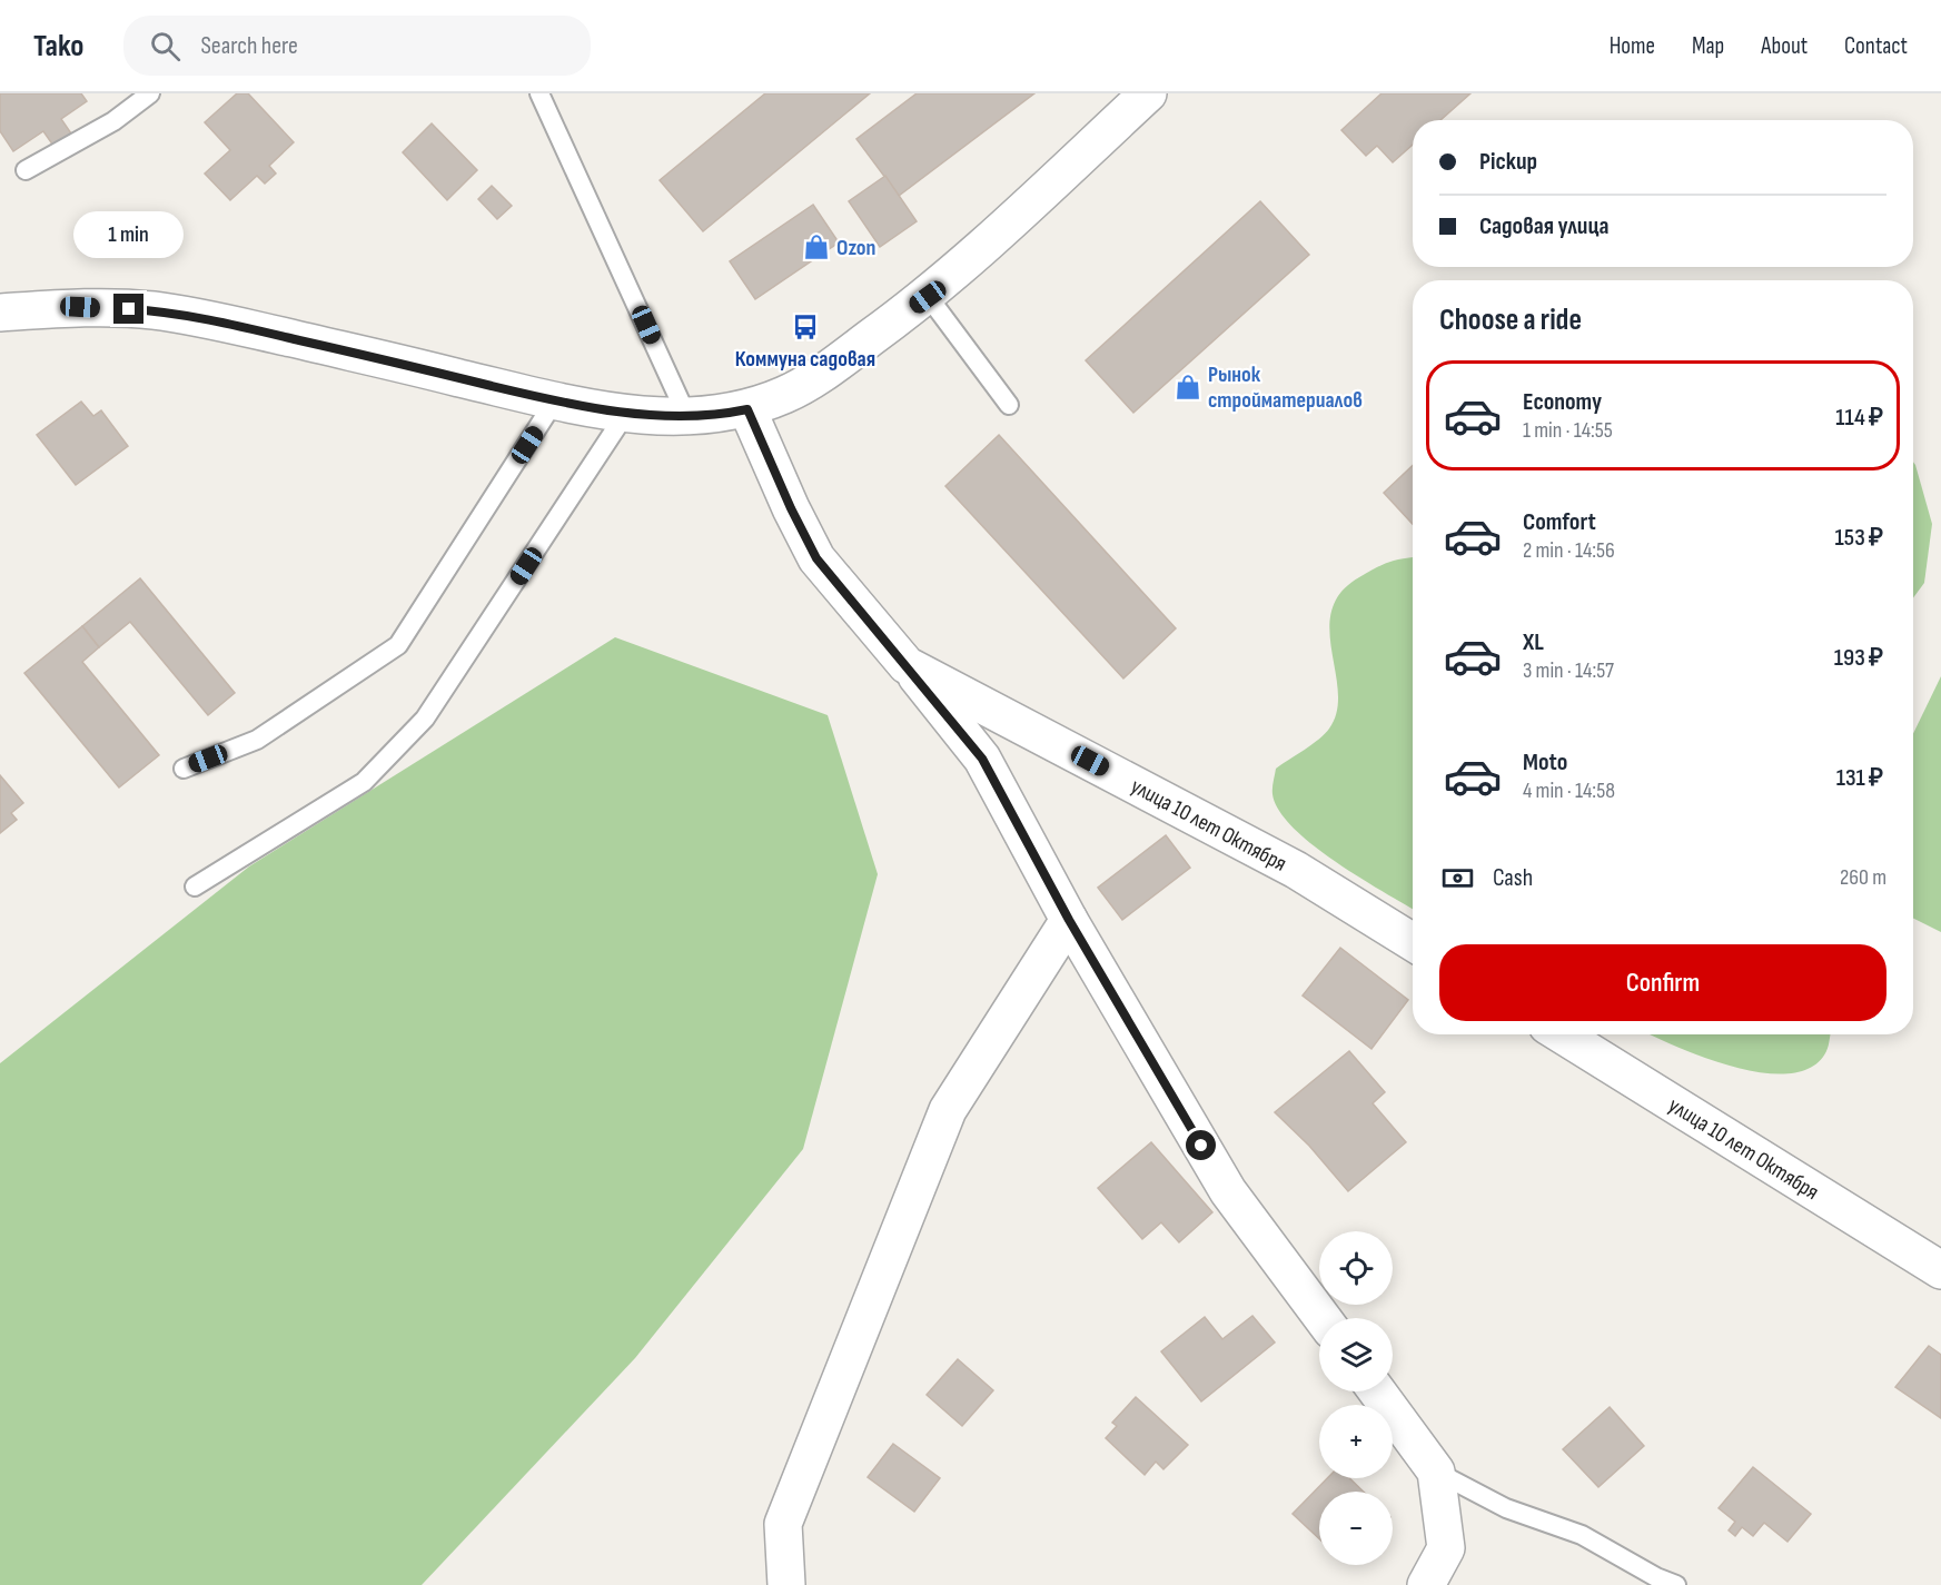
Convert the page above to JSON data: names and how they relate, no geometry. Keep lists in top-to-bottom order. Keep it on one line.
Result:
{"streets":{"street":["улица 10 лет Октября"]},"places":{"shop":["Ozon","Рынок стройматериалов"],"bus stop":["Коммуна садовая"]},"page":{"header":"Tako","search":"Search here","nav":["Home","Map","About","Contact"],"banner":["Pickup","Садовая улица"],"bubble":"1 min","heading":"Choose a ride","list":[{"name":"Economy","note":"1 min · 14:55","value":"114 ₽"},{"name":"Comfort","note":"2 min · 14:56","value":"153 ₽"},{"name":"XL","note":"3 min · 14:57","value":"193 ₽"},{"name":"Moto","note":"4 min · 14:58","value":"131 ₽"}],"pay":["Cash","260 m"],"buttons":"Confirm","map_buttons":["+","−"]}}
